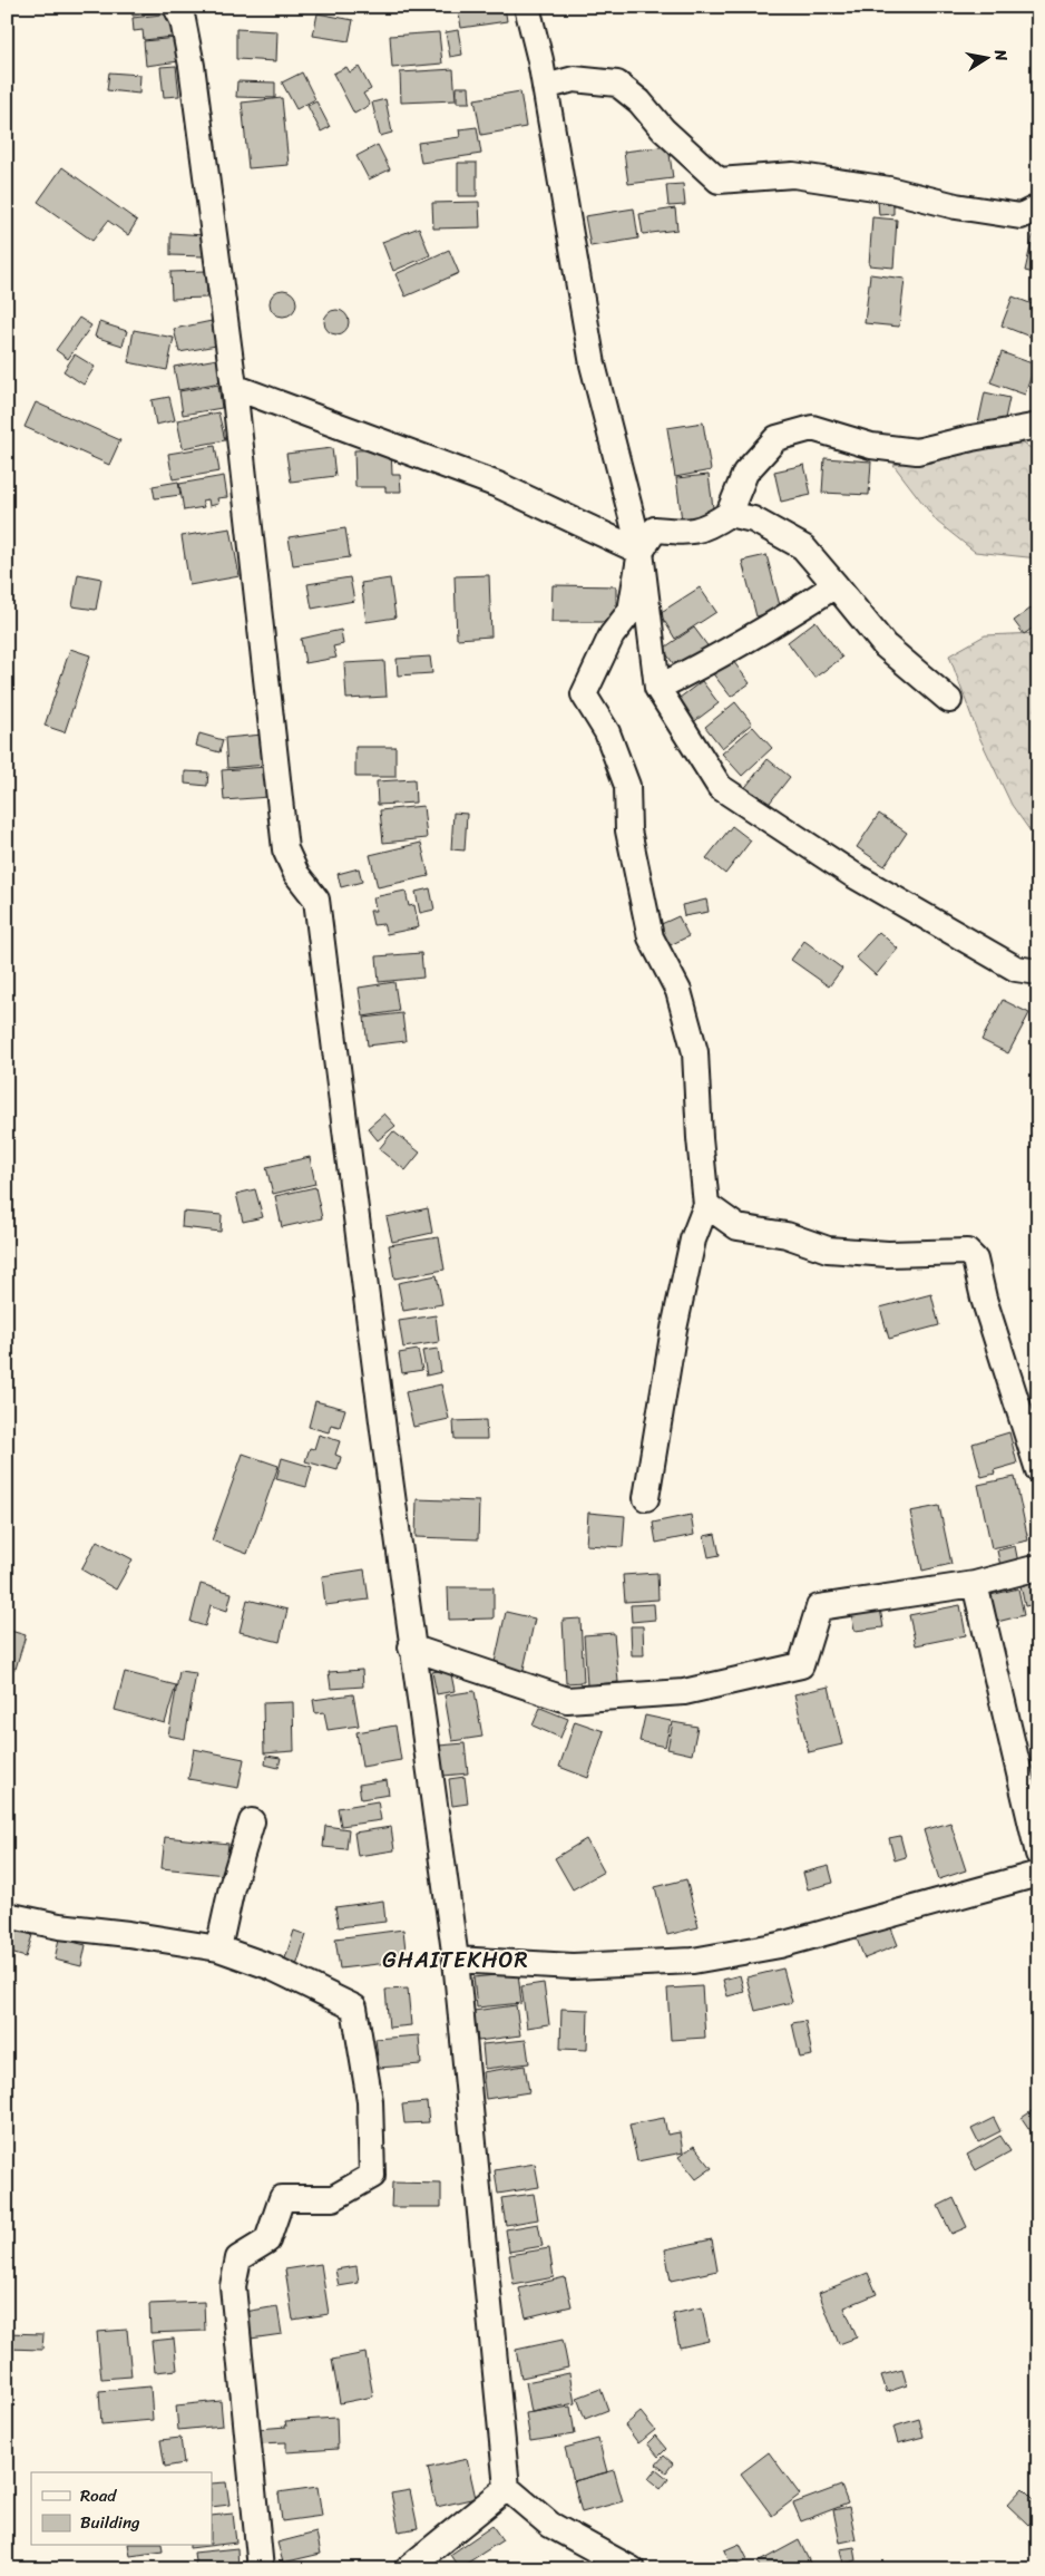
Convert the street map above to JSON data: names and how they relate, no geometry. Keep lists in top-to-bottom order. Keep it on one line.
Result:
{"districts":["GHAITEKHOR"],"legend":["Road","Building"],"north":"right"}
